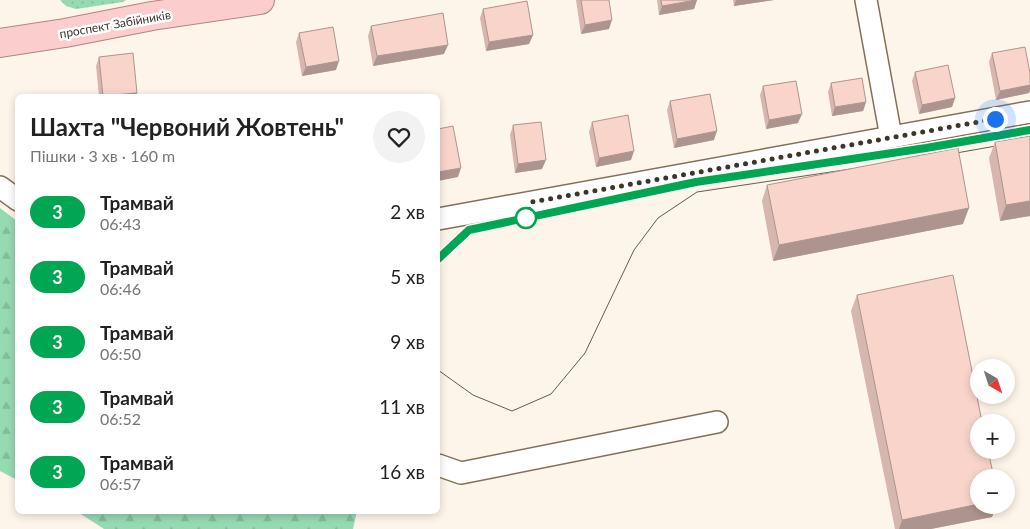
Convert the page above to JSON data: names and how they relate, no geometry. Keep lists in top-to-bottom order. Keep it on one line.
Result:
{"streets":{"main road":["проспект Забійників"]},"lines":["tram line 3"],"north":"bottom right","page":{"heading":["Шахта \"Червоний Жовтень\"","Пішки · 3 хв · 160 m"],"list":[{"mark":"3","name":"Трамвай","note":"06:43","value":"2 хв"},{"mark":"3","name":"Трамвай","note":"06:46","value":"5 хв"},{"mark":"3","name":"Трамвай","note":"06:50","value":"9 хв"},{"mark":"3","name":"Трамвай","note":"06:52","value":"11 хв"},{"mark":"3","name":"Трамвай","note":"06:57","value":"16 хв"}],"map_buttons":["+","−"]}}
